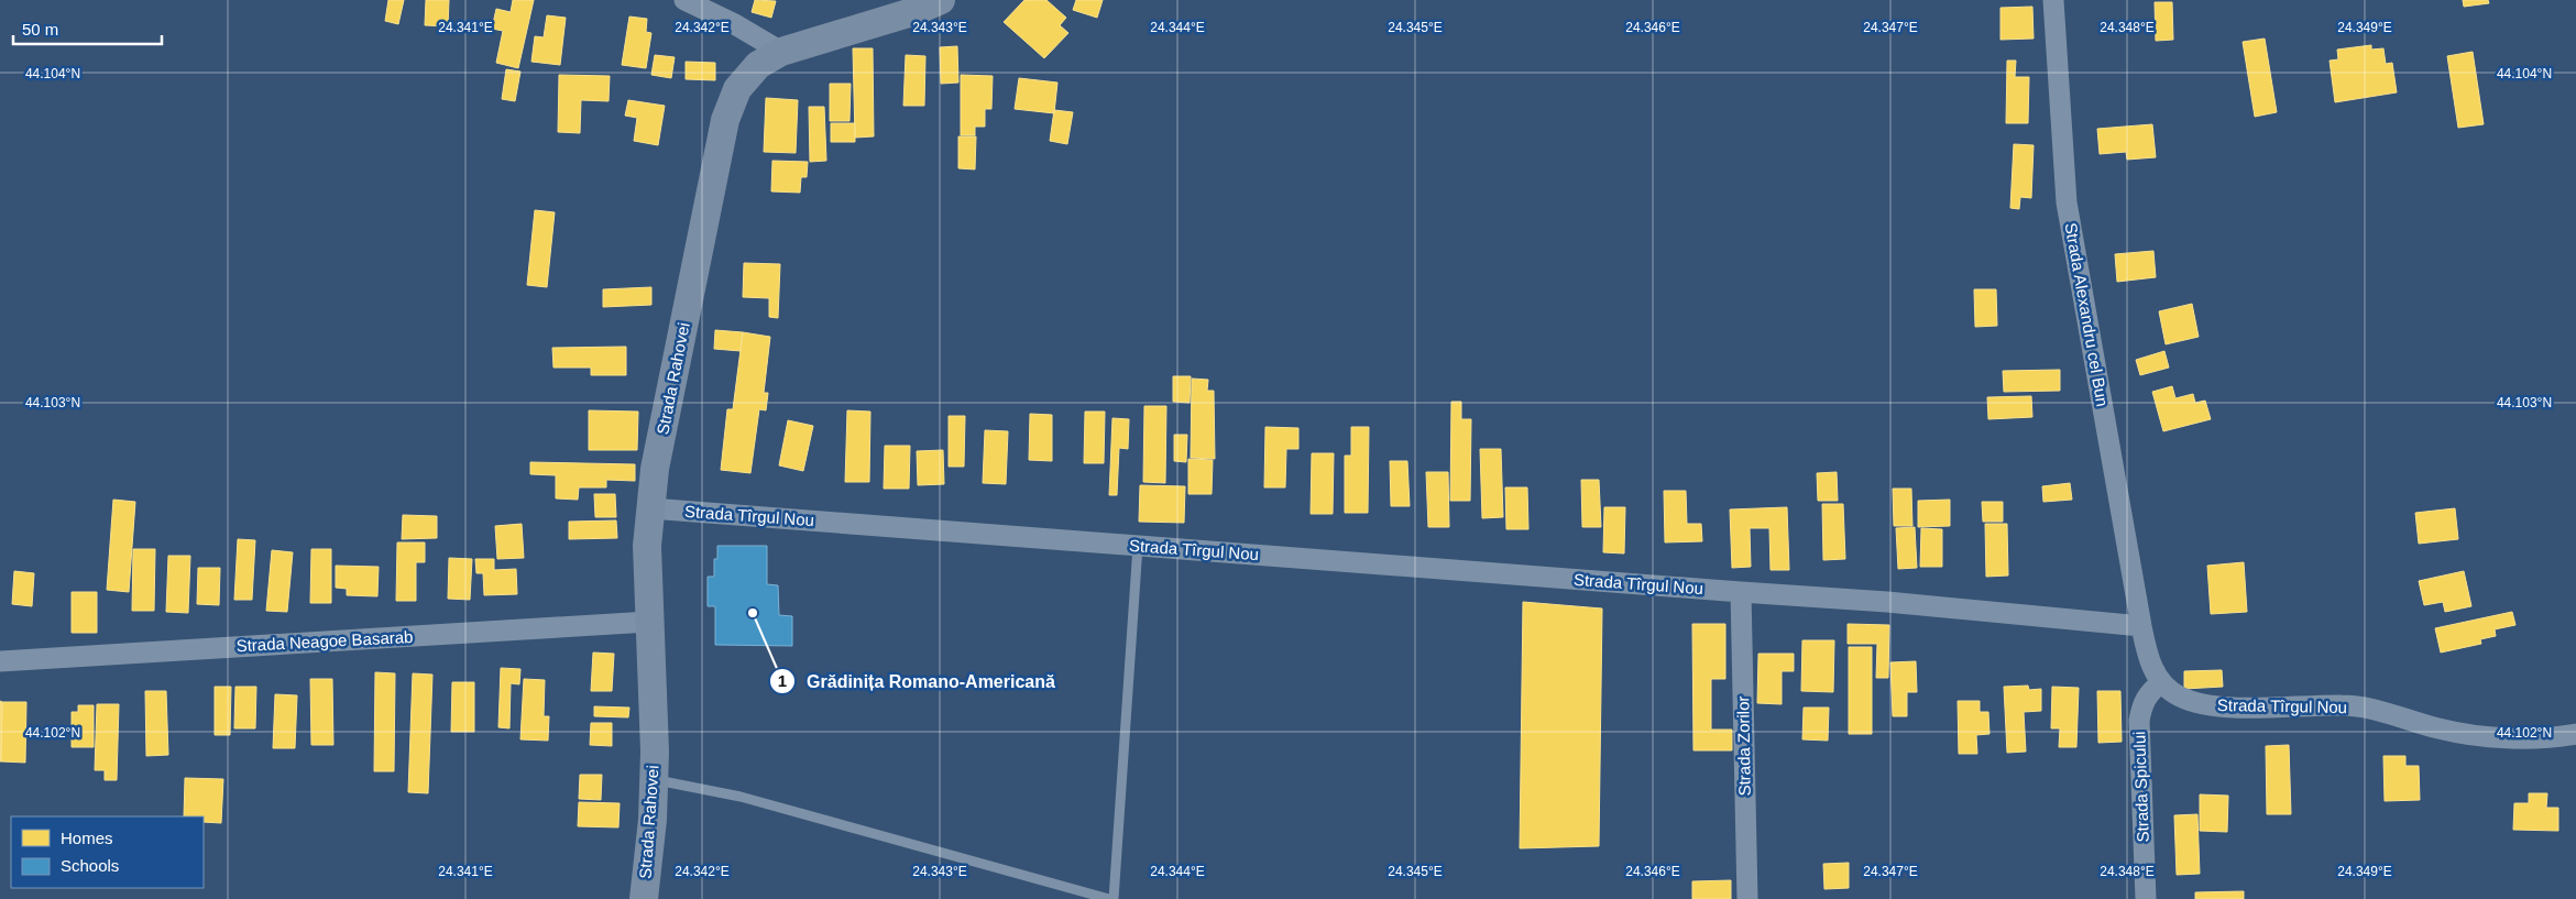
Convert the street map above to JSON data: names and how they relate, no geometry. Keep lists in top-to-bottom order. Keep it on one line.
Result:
{"streets":{"main road":["Strada Rahovei"],"street":["Strada Alexandru cel Bun","Strada Tîrgul Nou","Strada Neagoe Basarab","Strada Zorilor","Strada Spicului"]},"crossings":[["Strada Alexandru cel Bun","Strada Tîrgul Nou"],["Strada Rahovei","Strada Tîrgul Nou"],["Strada Rahovei","Strada Neagoe Basarab"],["Strada Tîrgul Nou","Strada Zorilor"],["Strada Tîrgul Nou","Strada Spicului"]],"places":["Grădinița Romano-Americană"],"legend":["Homes","Schools"],"scale_bar":"50 m","coordinates":["24.341°E","24.342°E","24.343°E","24.344°E","24.345°E","24.346°E","24.347°E","24.348°E","24.349°E","44.104°N","44.103°N","44.102°N"]}
